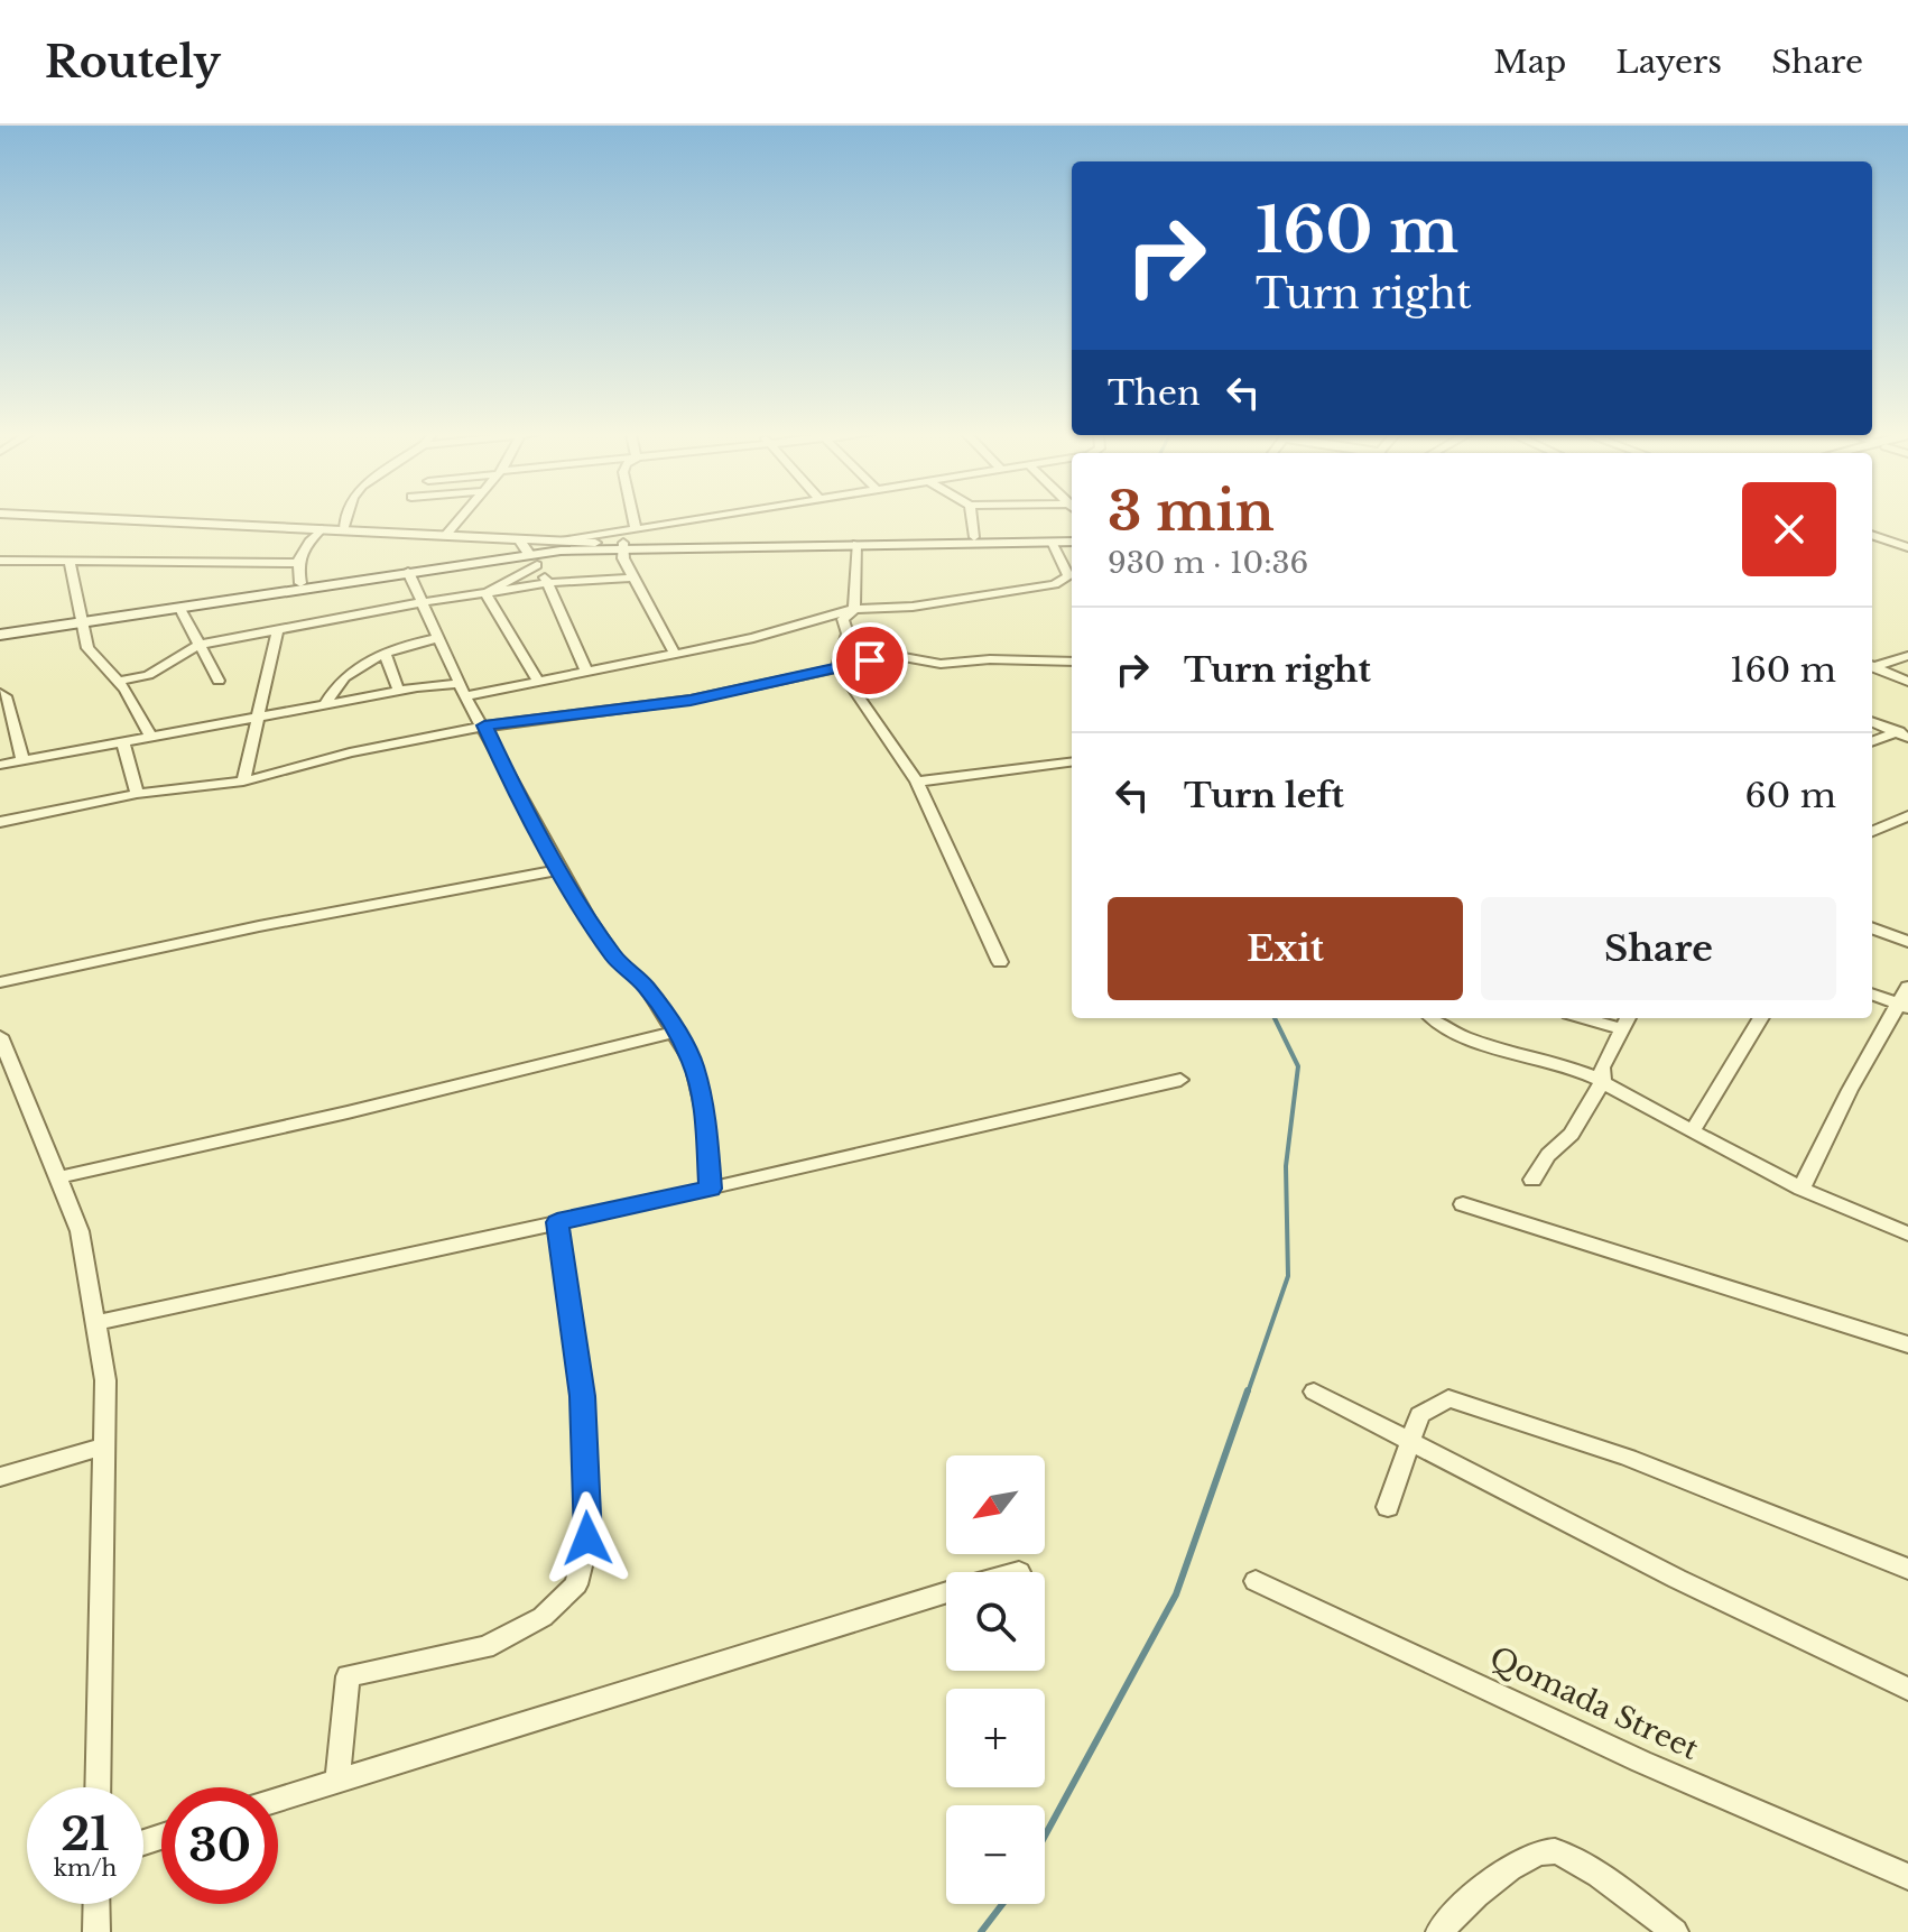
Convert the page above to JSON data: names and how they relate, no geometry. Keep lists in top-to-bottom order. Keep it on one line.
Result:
{"streets":{"street":["Qomada Street"]},"north":"bottom left","page":{"header":"Routely","nav":["Map","Layers","Share"],"turn":["160 m","Turn right"],"then":"Then","heading":["3 min","930 m · 10:36"],"list":[{"name":"Turn right","value":"160 m"},{"name":"Turn left","value":"60 m"}],"buttons":["Exit","Share"],"map_buttons":["+","−"],"speed":"21 km/h","limit":"30"}}
